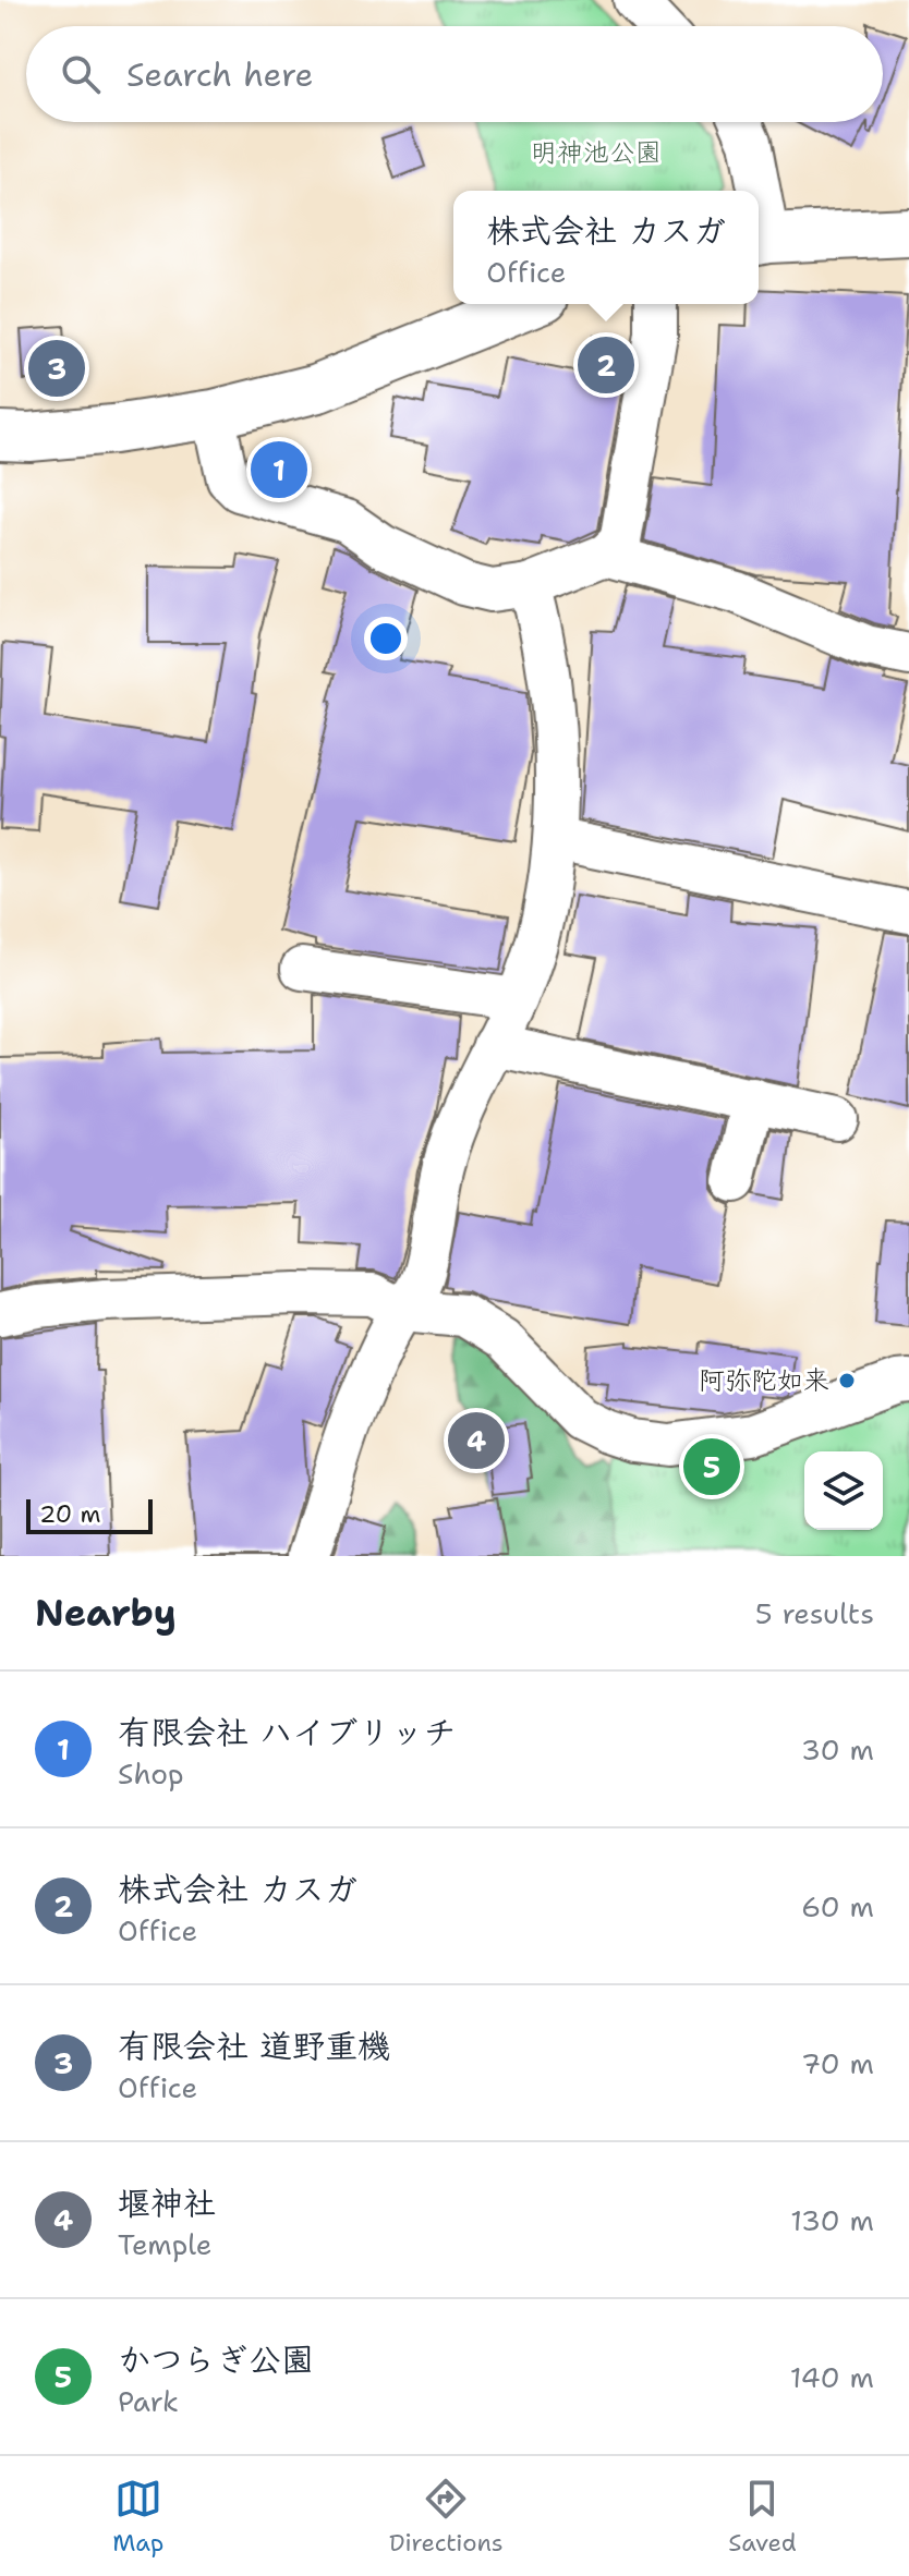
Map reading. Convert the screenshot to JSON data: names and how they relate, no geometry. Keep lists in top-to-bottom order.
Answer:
{
  "parks": ["明神池公園"],
  "places": ["阿弥陀如来"],
  "scale_bar": "20 m",
  "page": {
    "search": "Search here",
    "popup": ["株式会社 カスガ", "Office"],
    "pins": [
      "2",
      "3",
      "1",
      "4",
      "5"
    ],
    "scale": "20 m",
    "heading": ["Nearby", "5 results"],
    "list": [
      {
        "mark": "1",
        "name": "有限会社 ハイブリッチ",
        "note": "Shop",
        "value": "30 m"
      },
      {
        "mark": "2",
        "name": "株式会社 カスガ",
        "note": "Office",
        "value": "60 m"
      },
      {
        "mark": "3",
        "name": "有限会社 道野重機",
        "note": "Office",
        "value": "70 m"
      },
      {
        "mark": "4",
        "name": "堰神社",
        "note": "Temple",
        "value": "130 m"
      },
      {
        "mark": "5",
        "name": "かつらぎ公園",
        "note": "Park",
        "value": "140 m"
      }
    ],
    "nav": ["Map", "Directions", "Saved"]
  }
}
